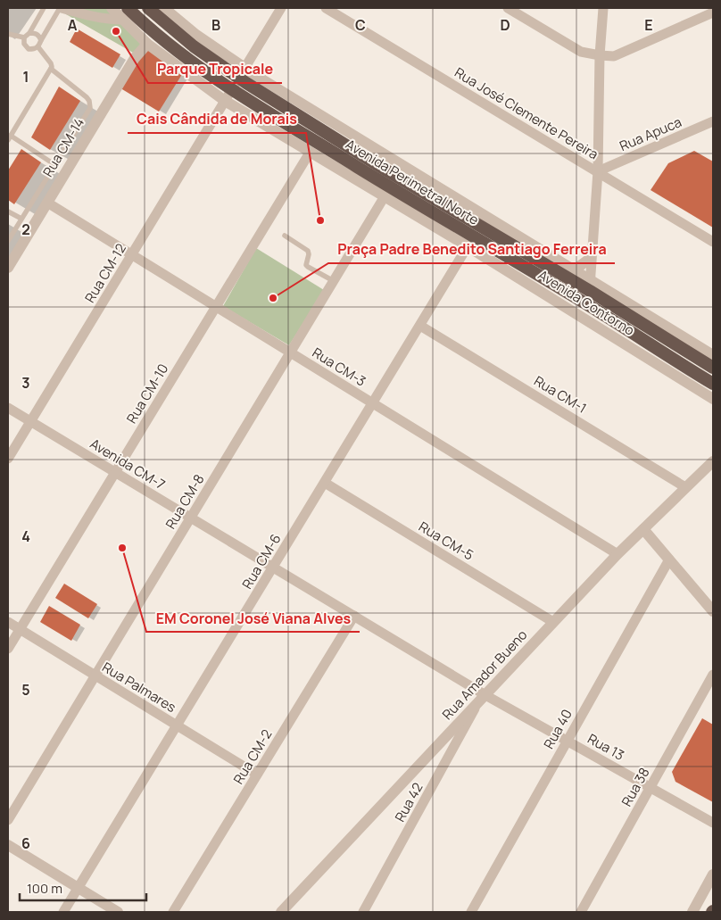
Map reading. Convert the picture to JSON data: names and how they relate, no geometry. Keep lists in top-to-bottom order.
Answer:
{
  "streets": {
    "highway": ["Avenida Perimetral Norte"],
    "street": [
      "Rua José Clemente Pereira",
      "Rua Apuca",
      "Rua CM-14",
      "Rua CM-12",
      "Avenida Contorno",
      "Rua CM-3",
      "Rua CM-10",
      "Rua CM-1",
      "Avenida CM-7",
      "Rua CM-8",
      "Rua CM-5",
      "Rua CM-6",
      "Rua Amador Bueno",
      "Rua Palmares",
      "Rua 40",
      "Rua 13",
      "Rua CM-2",
      "Rua 38",
      "Rua 42"
    ]
  },
  "crossings": [
    ["Rua José Clemente Pereira", "Rua Apuca"],
    ["Rua CM-14", "Avenida Contorno"],
    ["Rua CM-14", "Rua CM-3"],
    ["Avenida Perimetral Norte", "Rua CM-12"],
    ["Avenida Perimetral Norte", "Avenida Contorno"],
    ["Rua CM-12", "Avenida Contorno"],
    ["Rua CM-12", "Rua CM-3"],
    ["Rua CM-12", "Avenida CM-7"],
    ["Avenida Contorno", "Rua CM-10"],
    ["Avenida Contorno", "Rua CM-8"],
    ["Avenida Contorno", "Rua CM-6"],
    ["Rua CM-3", "Rua CM-10"],
    ["Rua CM-3", "Rua CM-8"],
    ["Rua CM-3", "Rua CM-6"],
    ["Rua CM-3", "Rua Amador Bueno"],
    ["Rua CM-10", "Avenida CM-7"],
    ["Rua CM-10", "Rua Palmares"],
    ["Rua CM-1", "Rua CM-6"],
    ["Rua CM-1", "Rua Amador Bueno"],
    ["Avenida CM-7", "Rua CM-8"],
    ["Avenida CM-7", "Rua CM-6"],
    ["Avenida CM-7", "Rua Amador Bueno"],
    ["Avenida CM-7", "Rua 13"],
    ["Avenida CM-7", "Rua CM-2"],
    ["Rua CM-8", "Rua Palmares"],
    ["Rua CM-5", "Rua CM-6"],
    ["Rua CM-5", "Rua Amador Bueno"],
    ["Rua CM-6", "Rua Palmares"],
    ["Rua Amador Bueno", "Rua 13"],
    ["Rua Amador Bueno", "Rua 42"],
    ["Rua Palmares", "Rua CM-2"],
    ["Rua 40", "Rua 13"],
    ["Rua 13", "Rua 38"]
  ],
  "places": [
    "Parque Tropicale",
    "Cais Cândida de Morais",
    "Praça Padre Benedito Santiago Ferreira",
    "EM Coronel José Viana Alves"
  ],
  "scale_bar": "100 m",
  "grid": {
    "columns": [
      "A",
      "B",
      "C",
      "D",
      "E"
    ],
    "rows": [
      "1",
      "2",
      "3",
      "4",
      "5",
      "6"
    ]
  }
}
